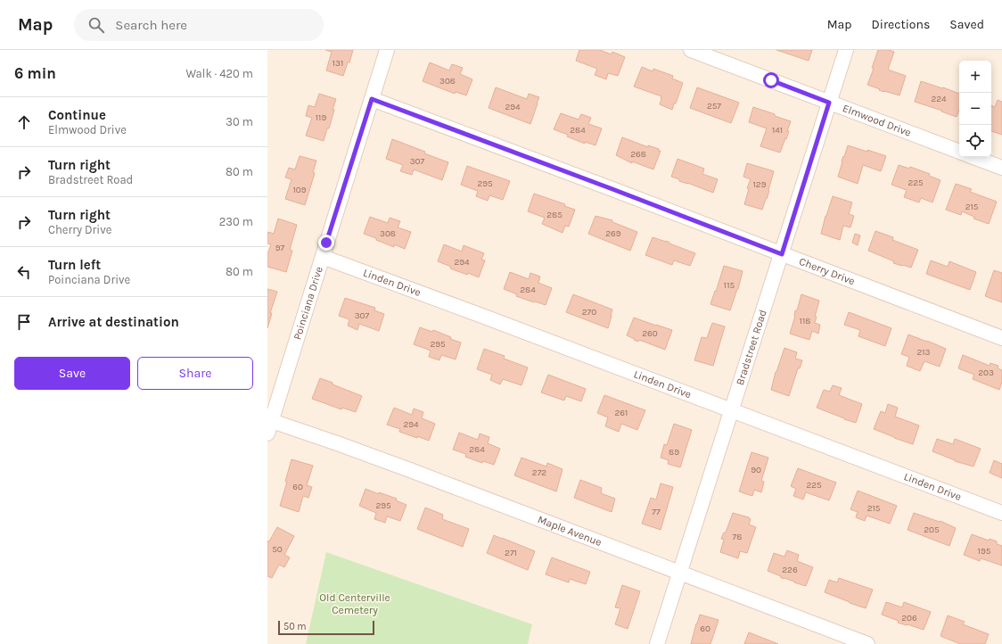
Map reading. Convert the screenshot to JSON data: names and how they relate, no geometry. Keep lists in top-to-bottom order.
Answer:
{
  "streets": {
    "street": [
      "Elmwood Drive",
      "Cherry Drive",
      "Linden Drive",
      "Poinciana Drive",
      "Bradstreet Road",
      "Maple Avenue"
    ]
  },
  "crossings": [
    ["Elmwood Drive", "Bradstreet Road"],
    ["Cherry Drive", "Poinciana Drive"],
    ["Cherry Drive", "Bradstreet Road"],
    ["Linden Drive", "Poinciana Drive"],
    ["Linden Drive", "Bradstreet Road"],
    ["Poinciana Drive", "Maple Avenue"],
    ["Bradstreet Road", "Maple Avenue"]
  ],
  "parks": ["Old Centerville Cemetery"],
  "house_numbers": [
    "131",
    "308",
    "224",
    "257",
    "294",
    "119",
    "284",
    "141",
    "268",
    "307",
    "225",
    "295",
    "129",
    "109",
    "215",
    "285",
    "308",
    "269",
    "97",
    "294",
    "115",
    "284",
    "270",
    "307",
    "118",
    "260",
    "295",
    "213",
    "203",
    "261",
    "294",
    "284",
    "89",
    "90",
    "272",
    "225",
    "60",
    "295",
    "215",
    "77",
    "205",
    "78",
    "50",
    "195",
    "271",
    "226",
    "206",
    "60"
  ],
  "scale_bar": "50 m",
  "page": {
    "header": "Map",
    "search": "Search here",
    "nav": ["Map", "Directions", "Saved"],
    "heading": ["6 min", "Walk · 420 m"],
    "map_buttons": ["+", "−"],
    "list": [
      ["Continue", "Elmwood Drive", "30 m"],
      ["Turn right", "Bradstreet Road", "80 m"],
      ["Turn right", "Cherry Drive", "230 m"],
      ["Turn left", "Poinciana Drive", "80 m"],
      "Arrive at destination"
    ],
    "buttons": ["Save", "Share"],
    "scale": "50 m"
  }
}
